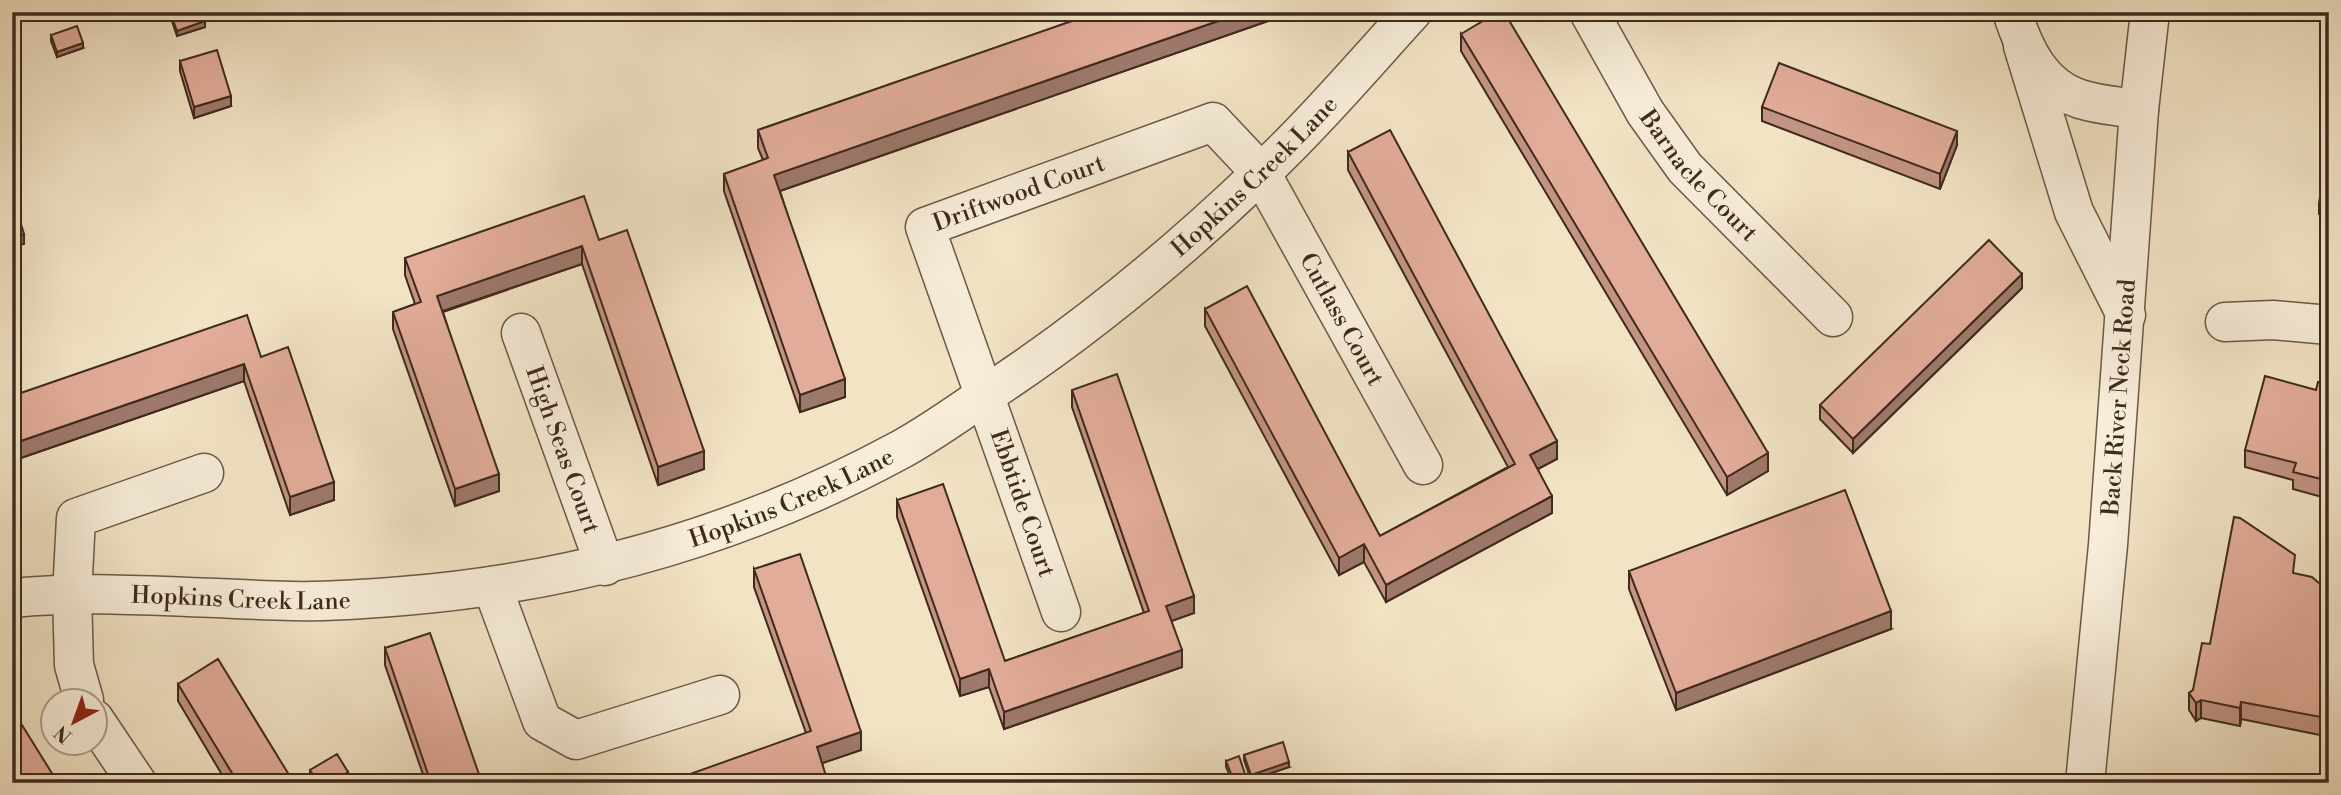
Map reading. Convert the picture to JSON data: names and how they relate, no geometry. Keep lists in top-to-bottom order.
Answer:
{
  "streets": {
    "street": [
      "Barnacle Court",
      "Hopkins Creek Lane",
      "Driftwood Court",
      "Cutlass Court",
      "Back River Neck Road",
      "High Seas Court",
      "Ebbtide Court"
    ]
  },
  "crossings": [
    ["Hopkins Creek Lane", "Driftwood Court"],
    ["Hopkins Creek Lane", "Cutlass Court"],
    ["Hopkins Creek Lane", "High Seas Court"],
    ["Hopkins Creek Lane", "Ebbtide Court"],
    ["Driftwood Court", "Cutlass Court"],
    ["Driftwood Court", "Ebbtide Court"]
  ],
  "north": "bottom left"
}
